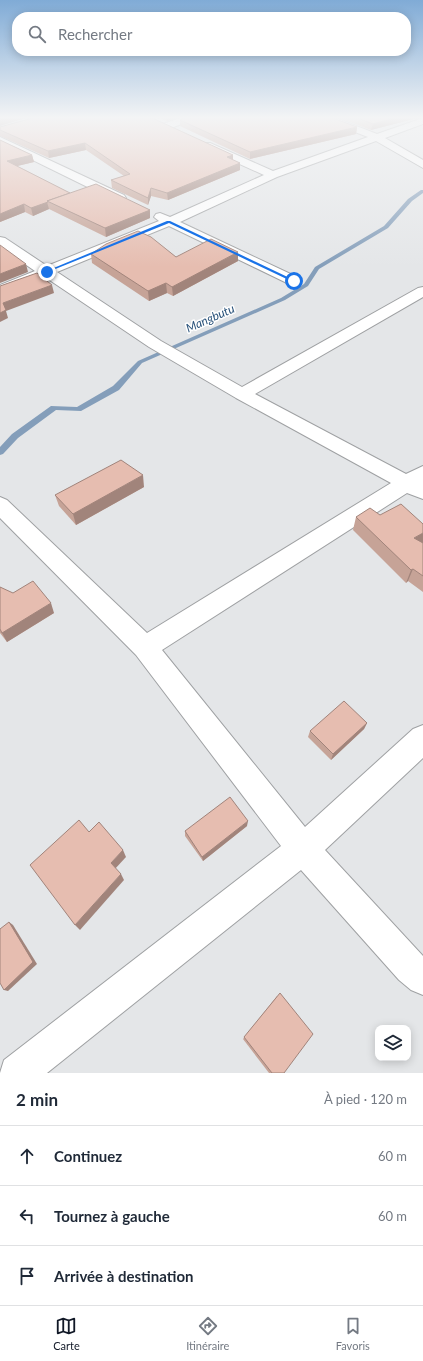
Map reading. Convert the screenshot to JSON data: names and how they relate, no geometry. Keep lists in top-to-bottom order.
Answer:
{
  "water": ["Mangbutu"],
  "page": {
    "search": "Rechercher",
    "heading": ["2 min", "À pied · 120 m"],
    "list": [
      ["Continuez", "60 m"],
      ["Tournez à gauche", "60 m"],
      "Arrivée à destination"
    ],
    "nav": ["Carte", "Itinéraire", "Favoris"]
  }
}
